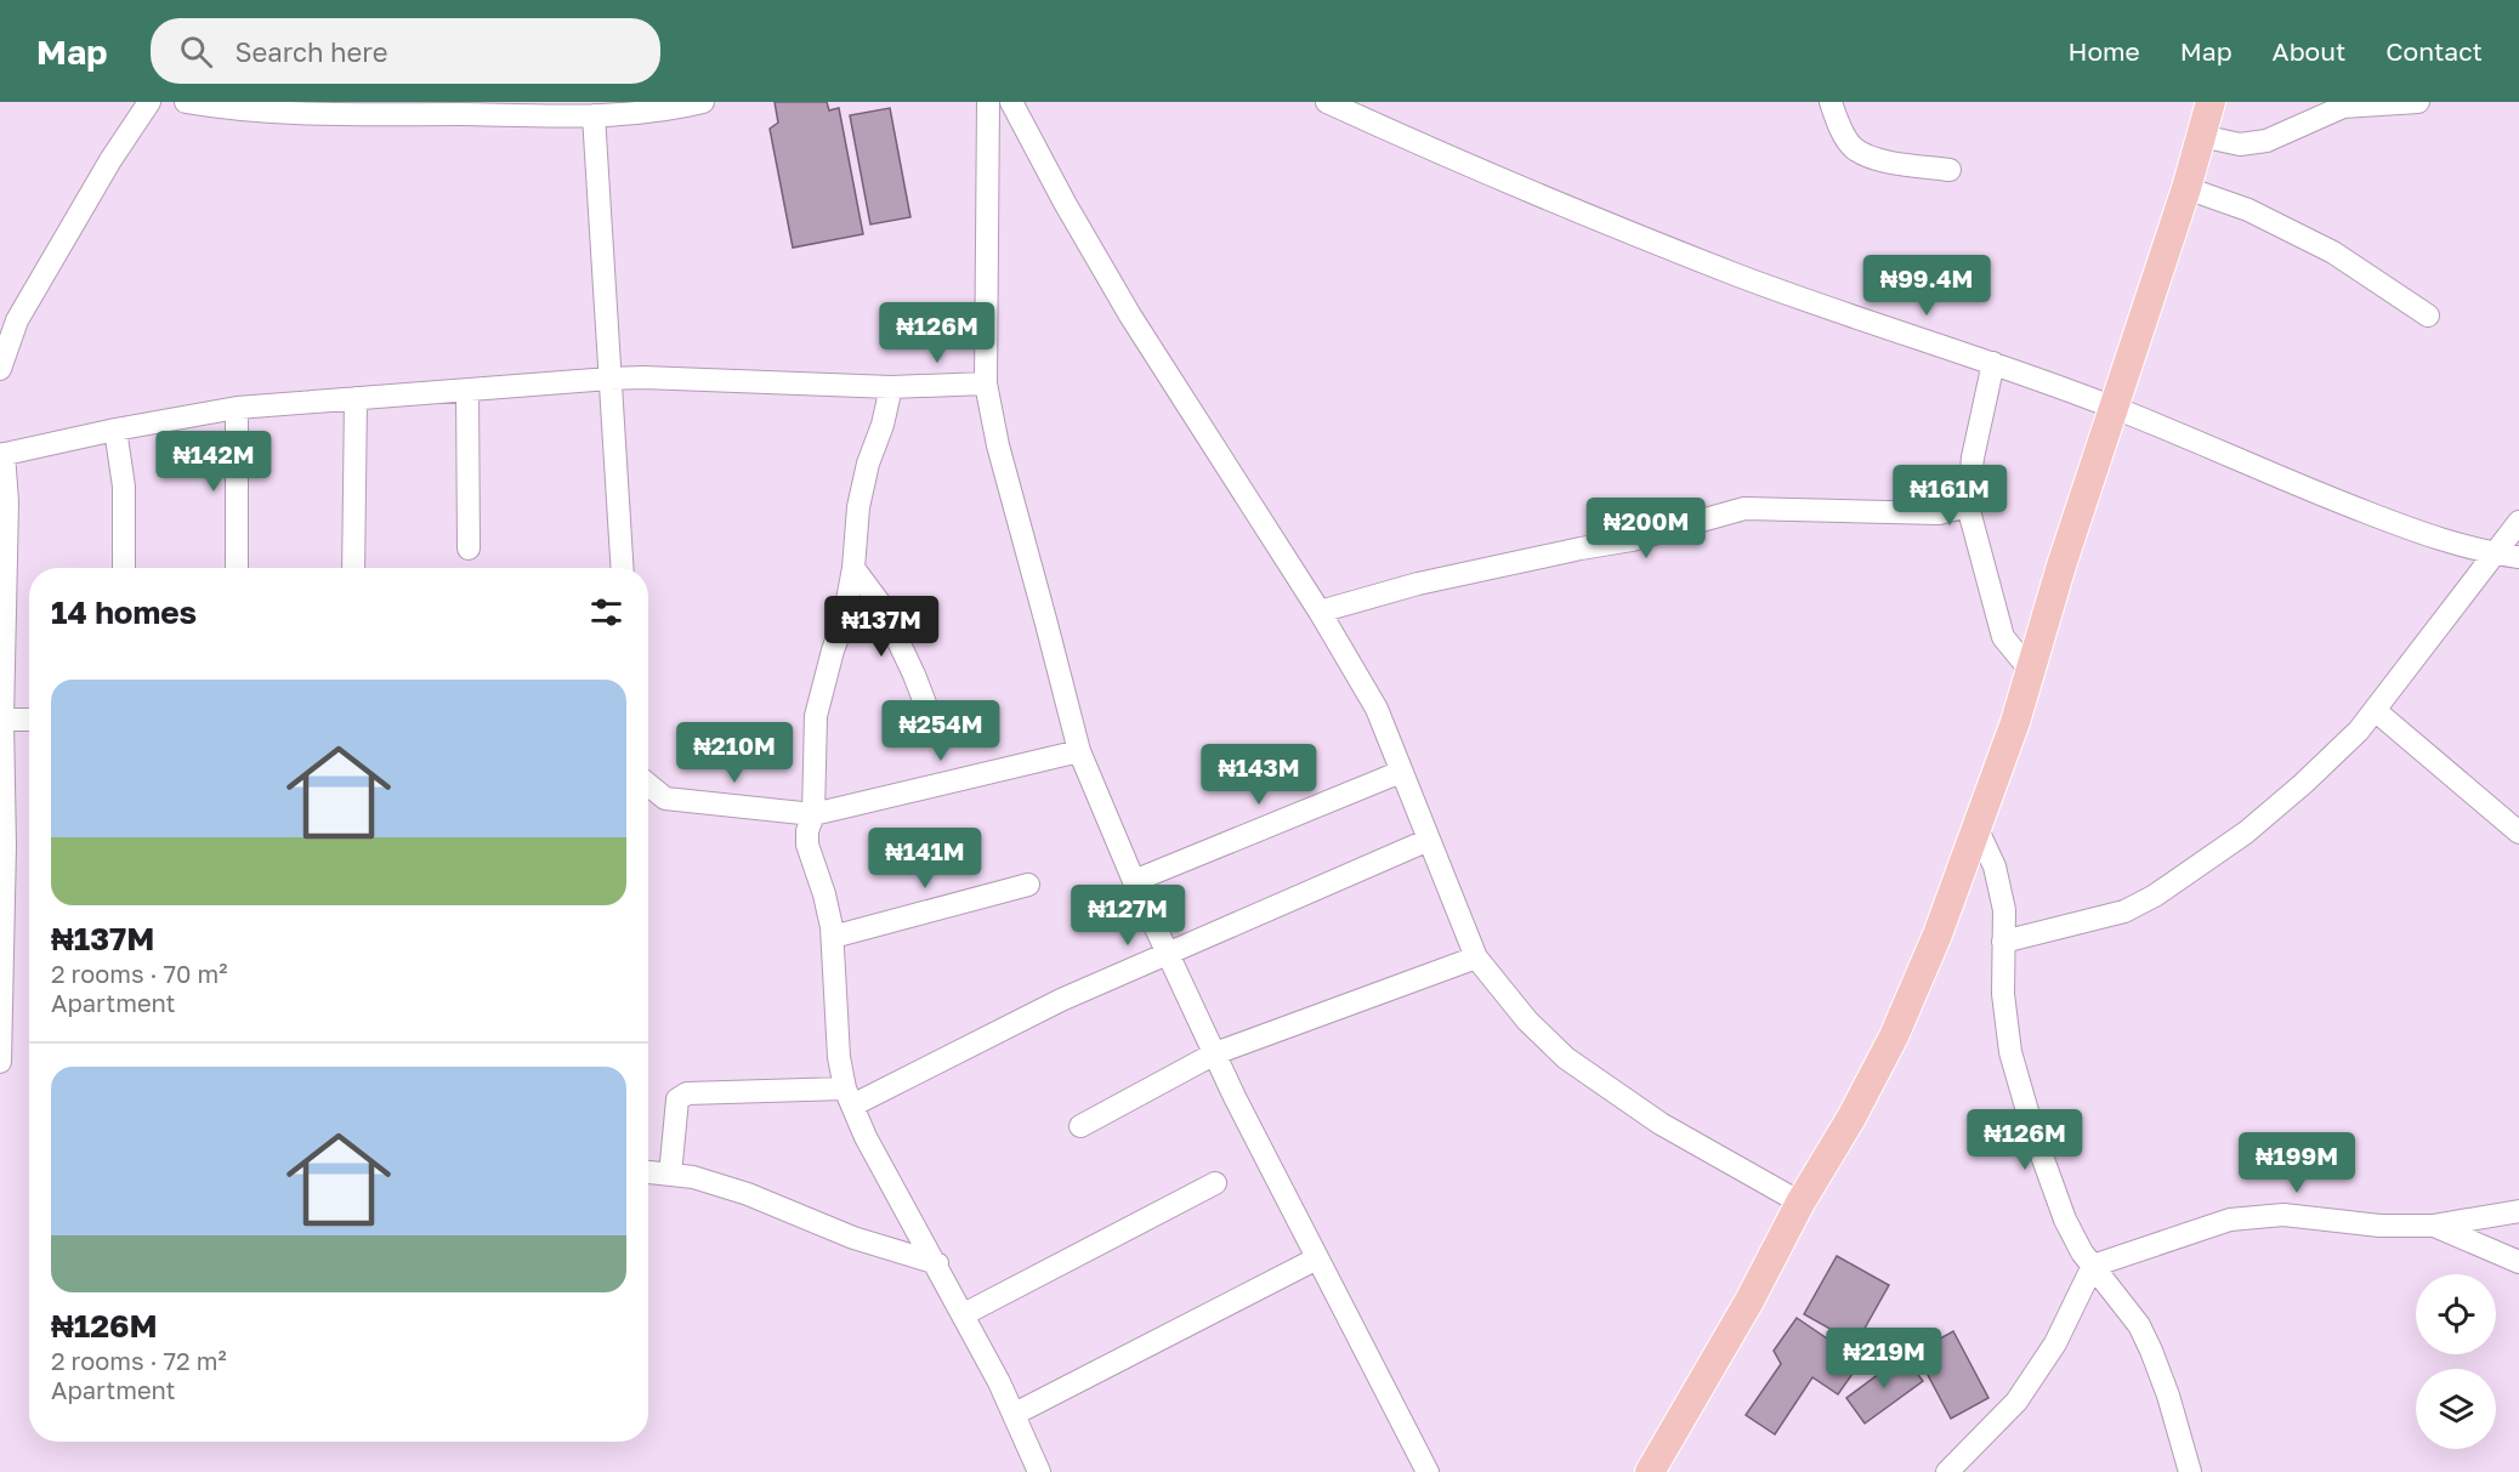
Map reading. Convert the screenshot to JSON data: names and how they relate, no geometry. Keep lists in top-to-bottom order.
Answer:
{
  "page": {
    "header": "Map",
    "search": "Search here",
    "nav": [
      "Home",
      "Map",
      "About",
      "Contact"
    ],
    "price": [
      "₦99.4M",
      "₦126M",
      "₦142M",
      "₦161M",
      "₦200M",
      "₦137M",
      "₦254M",
      "₦210M",
      "₦143M",
      "₦141M",
      "₦127M",
      "₦126M",
      "₦199M",
      "₦219M"
    ],
    "heading": "14 homes",
    "list": [
      {
        "name": "₦137M",
        "note": "2 rooms · 70 m² · Apartment"
      },
      {
        "name": "₦126M",
        "note": "2 rooms · 72 m² · Apartment"
      }
    ]
  }
}
